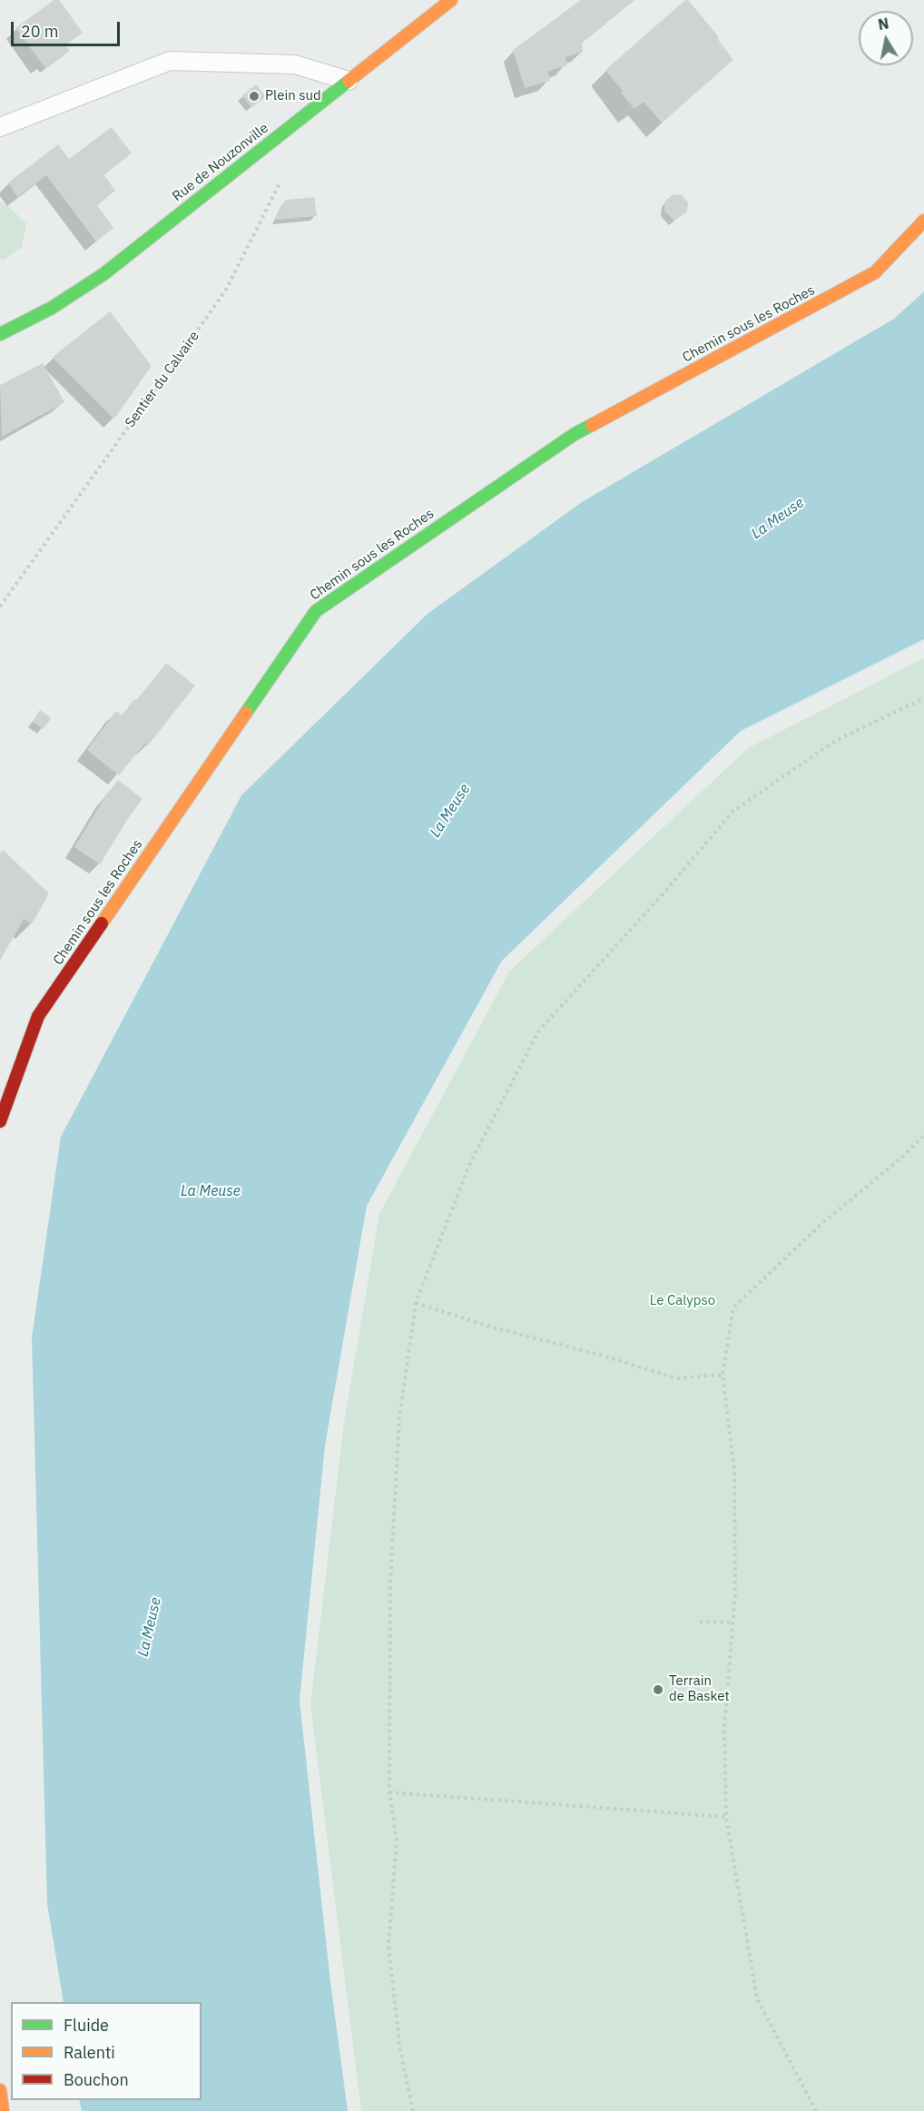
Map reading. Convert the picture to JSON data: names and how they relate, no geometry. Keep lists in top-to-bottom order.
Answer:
{
  "streets": {
    "street": ["Rue de Nouzonville", "Chemin sous les Roches"],
    "path": ["Sentier du Calvaire"]
  },
  "crossings": [
    ["Rue de Nouzonville", "Sentier du Calvaire"]
  ],
  "water": ["La Meuse"],
  "parks": ["Le Calypso"],
  "places": ["Plein sud", "Terrain de Basket"],
  "legend": ["Fluide", "Ralenti", "Bouchon"],
  "scale_bar": "20 m",
  "north": "top"
}
